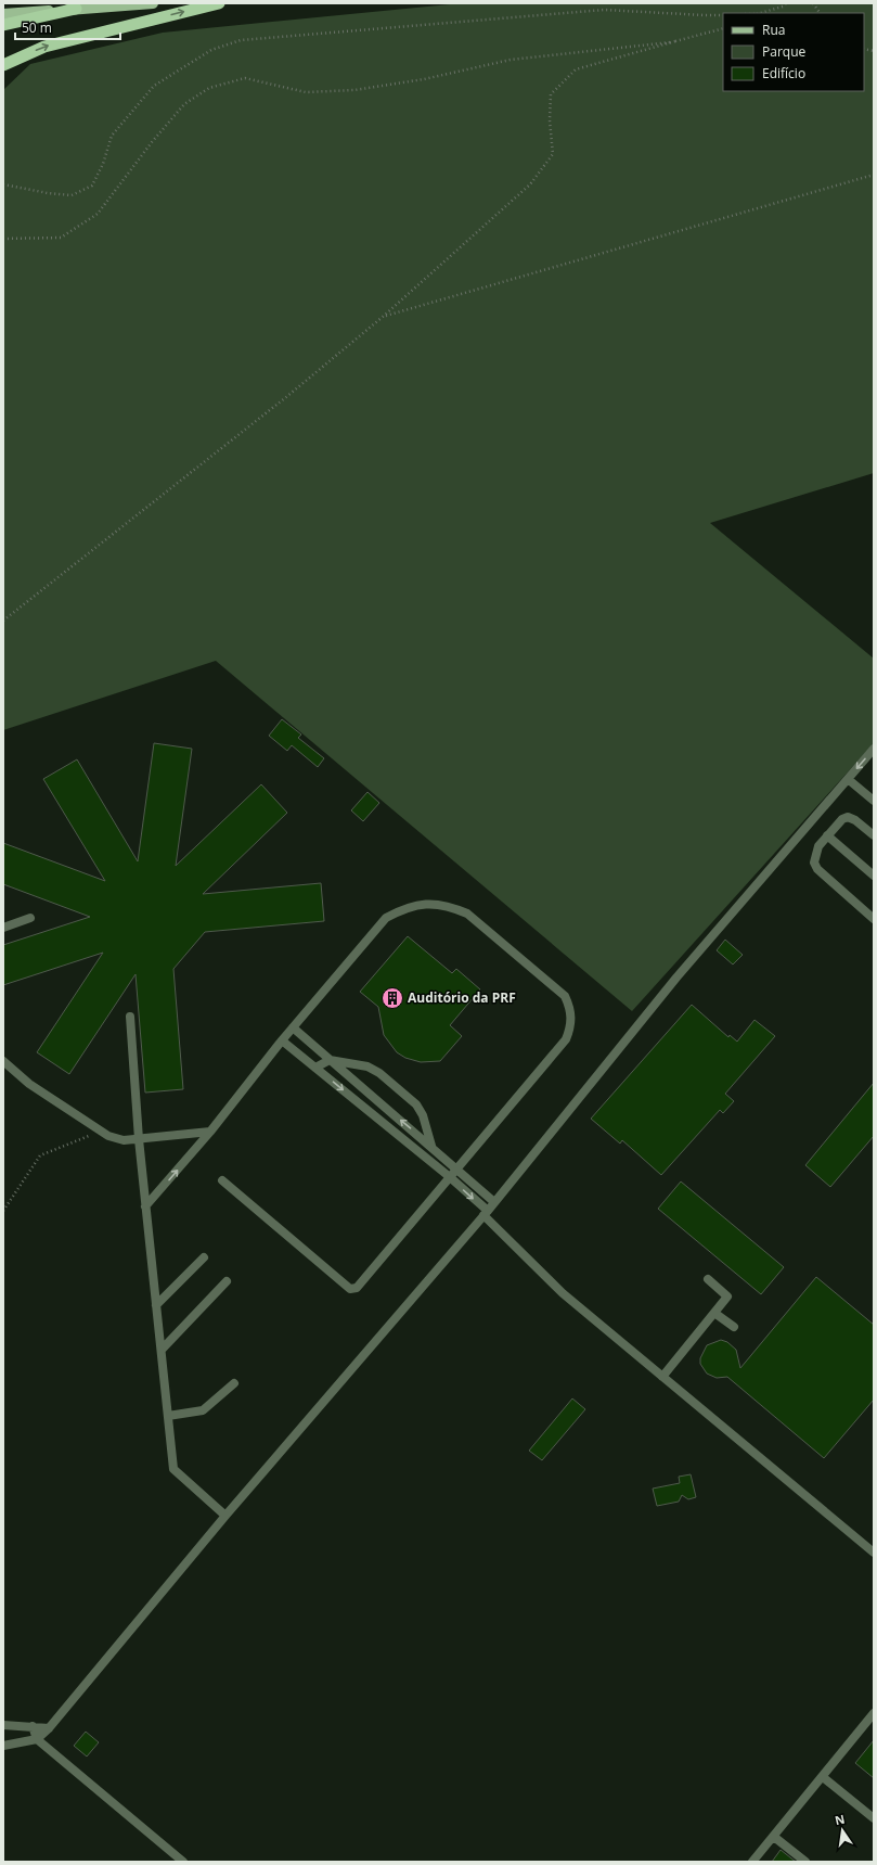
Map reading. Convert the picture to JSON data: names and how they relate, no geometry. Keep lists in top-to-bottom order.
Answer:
{
  "places": {
    "building": ["Auditório da PRF"]
  },
  "legend": ["Rua", "Parque", "Edifício"],
  "scale_bar": "50 m",
  "north": "top"
}
